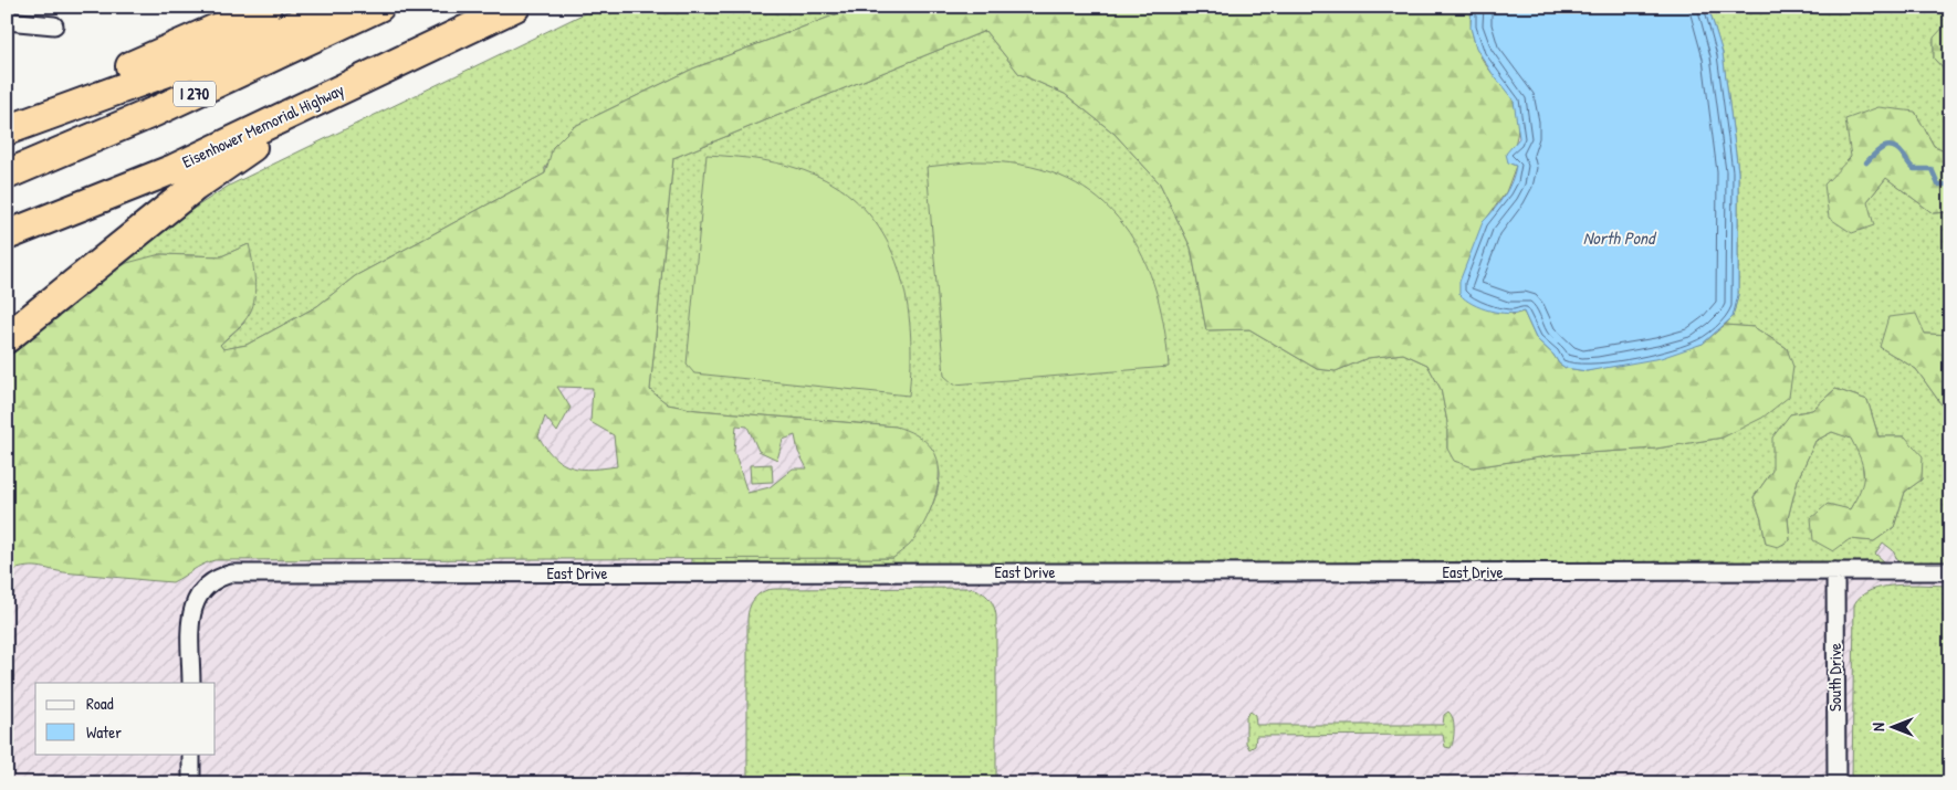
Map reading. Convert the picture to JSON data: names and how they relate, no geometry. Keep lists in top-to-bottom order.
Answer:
{
  "streets": {
    "highway": ["I 270", "Eisenhower Memorial Highway"],
    "street": ["East Drive", "South Drive"]
  },
  "crossings": [
    ["East Drive", "South Drive"]
  ],
  "water": ["North Pond"],
  "legend": ["Road", "Water"],
  "north": "left"
}
